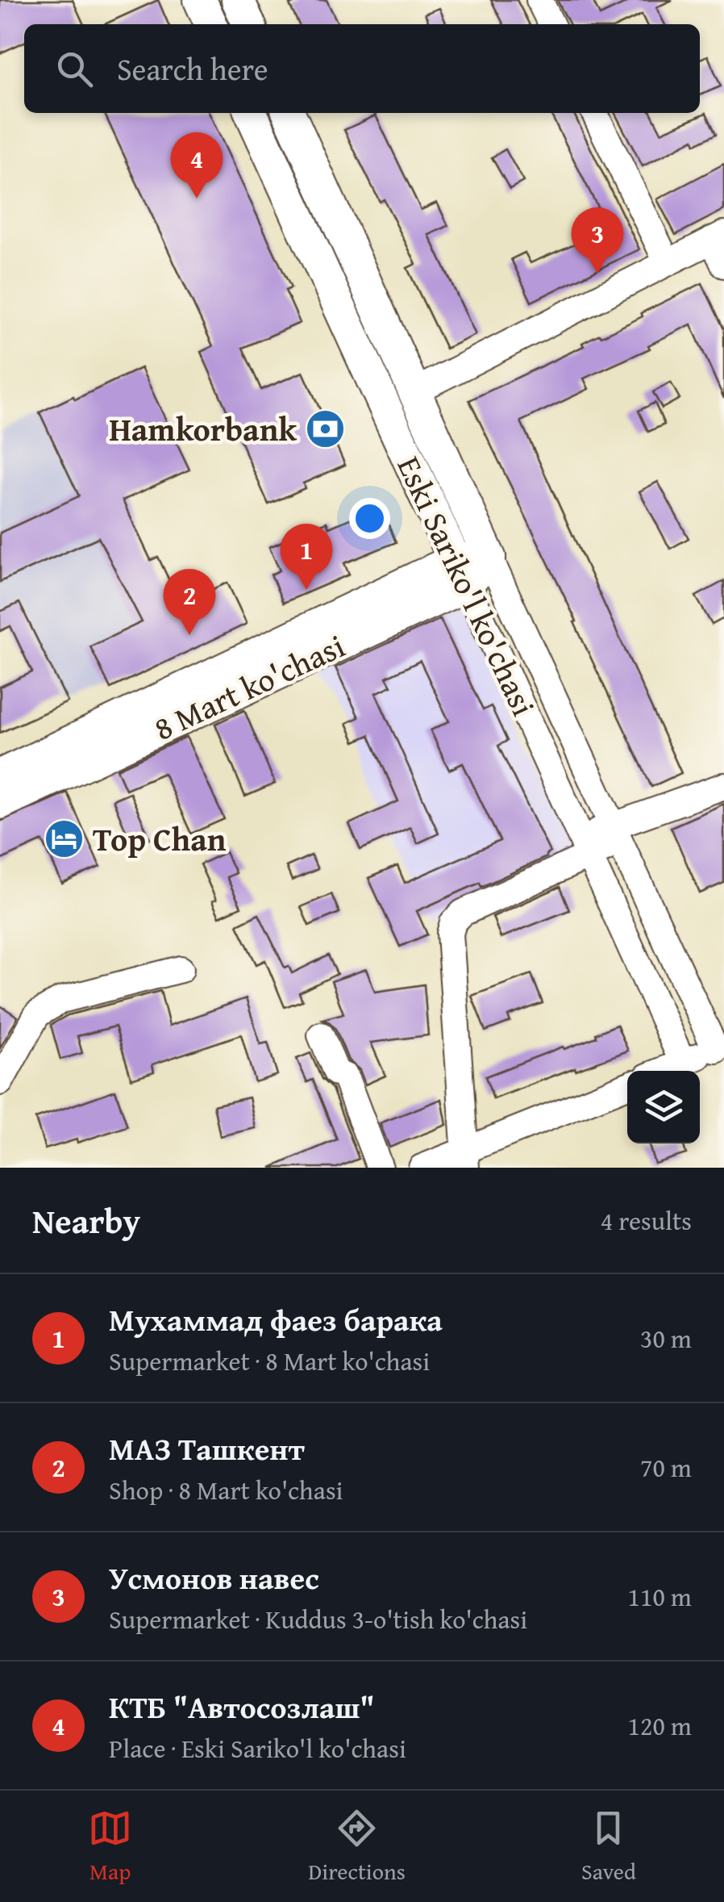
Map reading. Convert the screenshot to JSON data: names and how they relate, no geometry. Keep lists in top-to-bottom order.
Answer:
{
  "streets": {
    "main road": ["Eski Sariko'l ko'chasi", "8 Mart ko'chasi"]
  },
  "crossings": [
    ["Eski Sariko'l ko'chasi", "8 Mart ko'chasi"]
  ],
  "places": {
    "bank": ["Hamkorbank"],
    "hotel": ["Top Chan"]
  },
  "page": {
    "search": "Search here",
    "pins": [
      "4",
      "3",
      "1",
      "2"
    ],
    "heading": ["Nearby", "4 results"],
    "list": [
      {
        "mark": "1",
        "name": "Мухаммад фаез барака",
        "note": "Supermarket · 8 Mart ko'chasi",
        "value": "30 m"
      },
      {
        "mark": "2",
        "name": "МАЗ Ташкент",
        "note": "Shop · 8 Mart ko'chasi",
        "value": "70 m"
      },
      {
        "mark": "3",
        "name": "Усмонов навес",
        "note": "Supermarket · Kuddus 3-o'tish ko'chasi",
        "value": "110 m"
      },
      {
        "mark": "4",
        "name": "КТБ \"Автосозлаш\"",
        "note": "Place · Eski Sariko'l ko'chasi",
        "value": "120 m"
      }
    ],
    "nav": ["Map", "Directions", "Saved"]
  }
}
